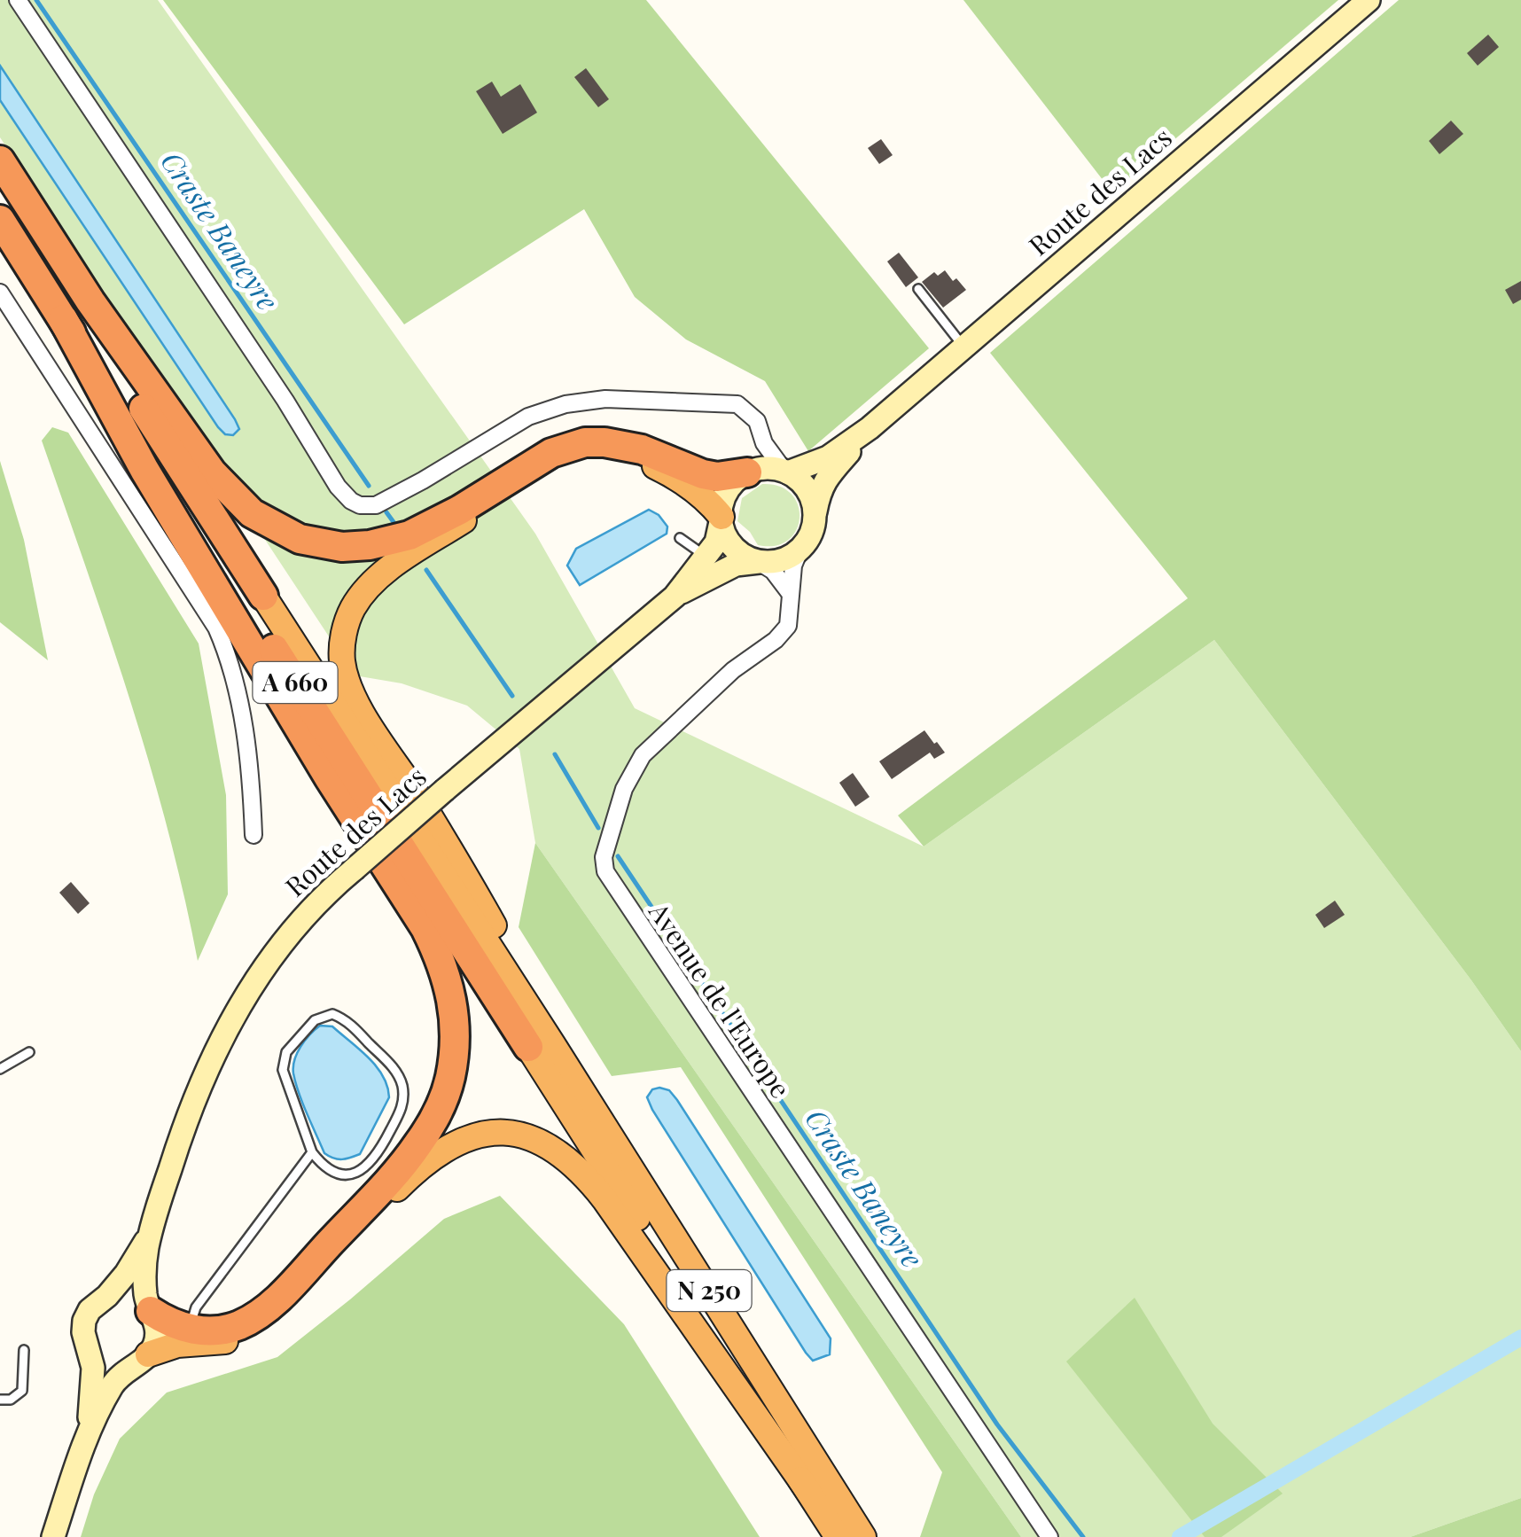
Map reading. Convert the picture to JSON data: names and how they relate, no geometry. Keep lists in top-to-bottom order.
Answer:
{
  "streets": {
    "highway": ["A 660", "N 250"],
    "main road": ["Route des Lacs"],
    "street": ["Avenue de l'Europe"]
  },
  "crossings": [
    ["Route des Lacs", "Avenue de l'Europe"],
    ["A 660", "N 250"]
  ],
  "water": ["Craste Baneyre"]
}
